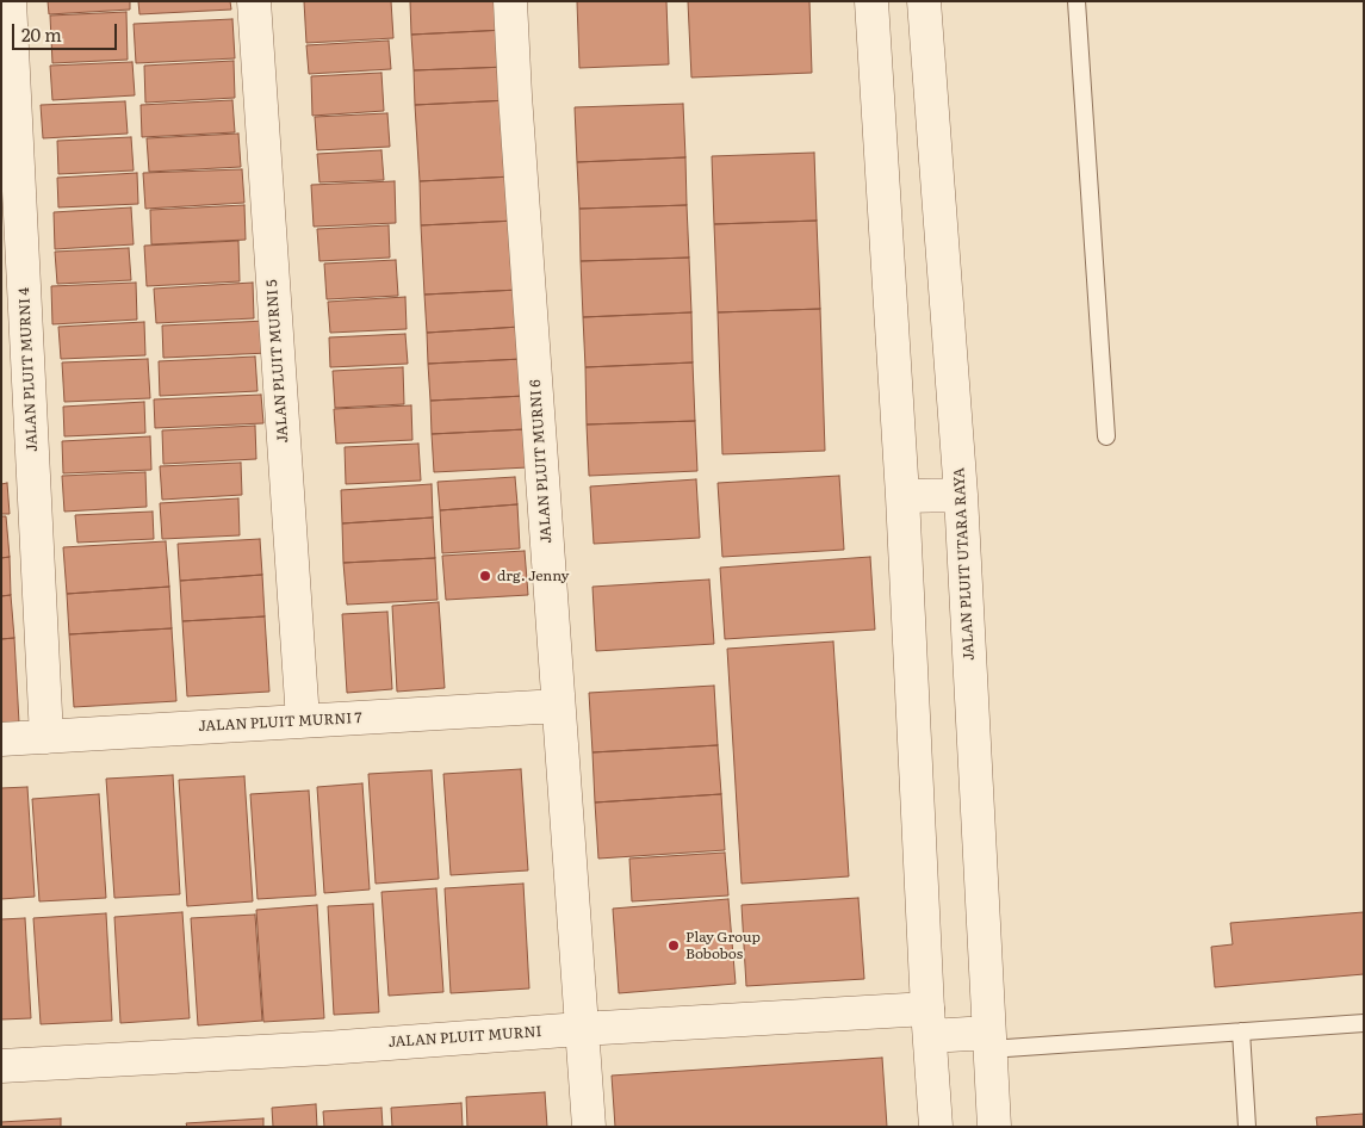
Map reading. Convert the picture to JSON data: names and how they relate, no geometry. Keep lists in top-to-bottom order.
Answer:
{
  "streets": {
    "street": [
      "JALAN PLUIT MURNI 5",
      "JALAN PLUIT MURNI 4",
      "JALAN PLUIT MURNI 6",
      "JALAN PLUIT UTARA RAYA",
      "JALAN PLUIT MURNI 7",
      "JALAN PLUIT MURNI"
    ]
  },
  "crossings": [
    ["JALAN PLUIT MURNI 5", "JALAN PLUIT MURNI 7"],
    ["JALAN PLUIT MURNI 4", "JALAN PLUIT MURNI 7"],
    ["JALAN PLUIT MURNI 6", "JALAN PLUIT MURNI 7"],
    ["JALAN PLUIT MURNI 6", "JALAN PLUIT MURNI"],
    ["JALAN PLUIT UTARA RAYA", "JALAN PLUIT MURNI"]
  ],
  "places": ["drg. Jenny", "Play Group Bobobos"],
  "scale_bar": "20 m"
}
